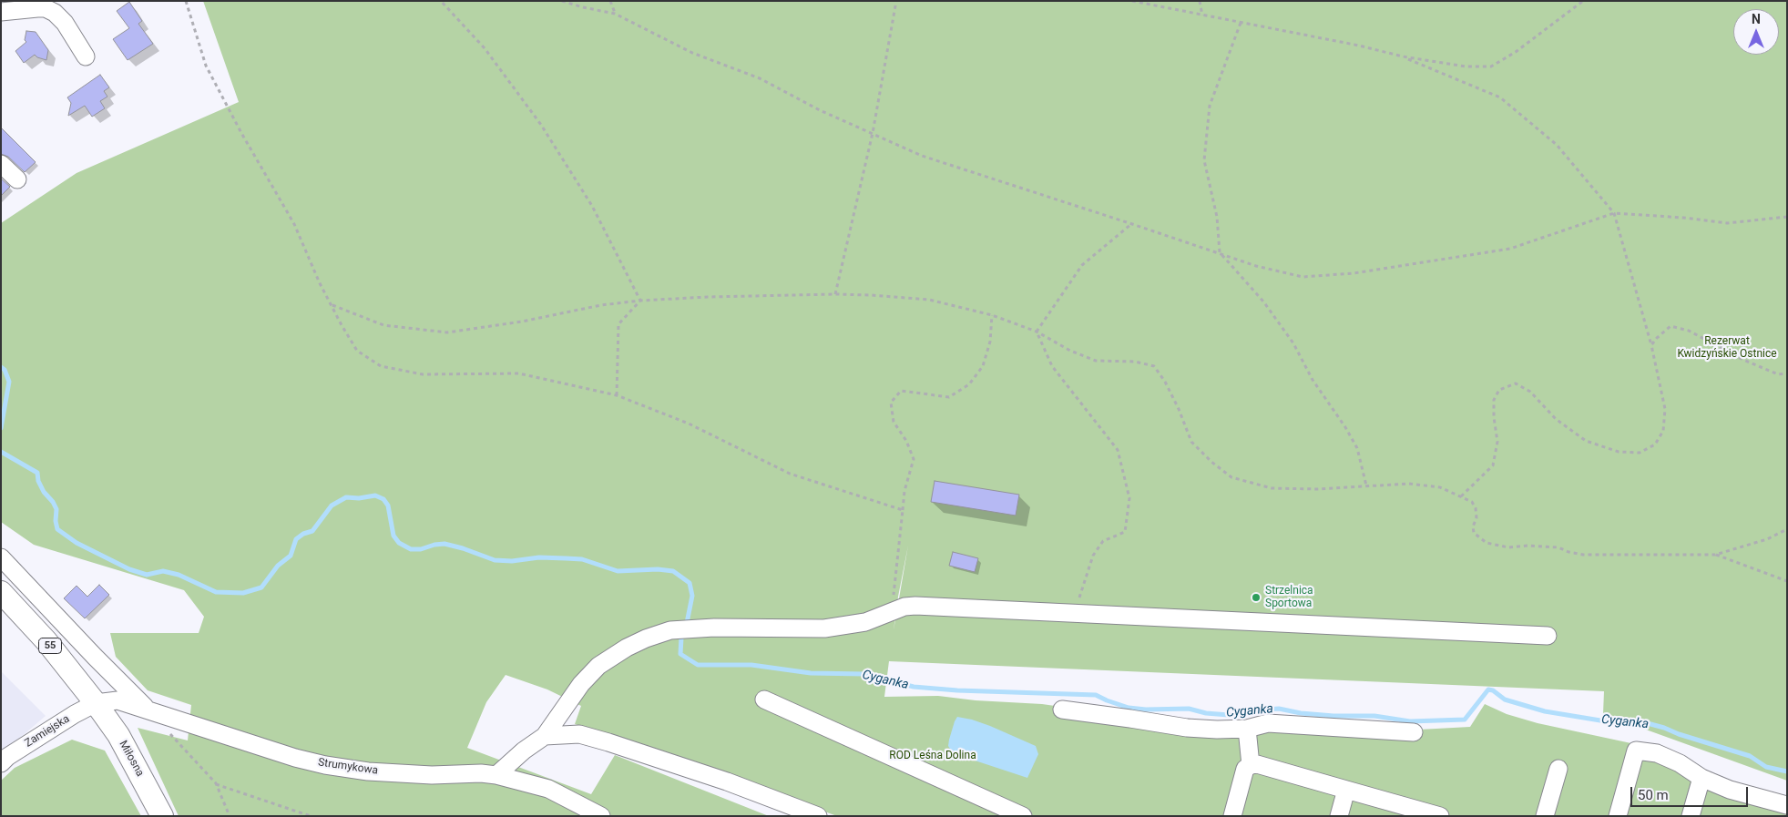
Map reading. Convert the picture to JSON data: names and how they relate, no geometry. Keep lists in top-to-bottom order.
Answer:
{
  "streets": {
    "main road": ["55", "Miłosna"],
    "street": ["Zamiejska", "Strumykowa"]
  },
  "crossings": [
    ["55", "Zamiejska"],
    ["55", "Miłosna"],
    ["55", "Strumykowa"],
    ["Zamiejska", "Miłosna"],
    ["Zamiejska", "Strumykowa"],
    ["Miłosna", "Strumykowa"]
  ],
  "water": ["Cyganka"],
  "parks": ["Rezerwat Kwidzyńskie Ostnice", "ROD Leśna Dolina"],
  "places": ["Strzelnica Sportowa"],
  "scale_bar": "50 m",
  "north": "top"
}
